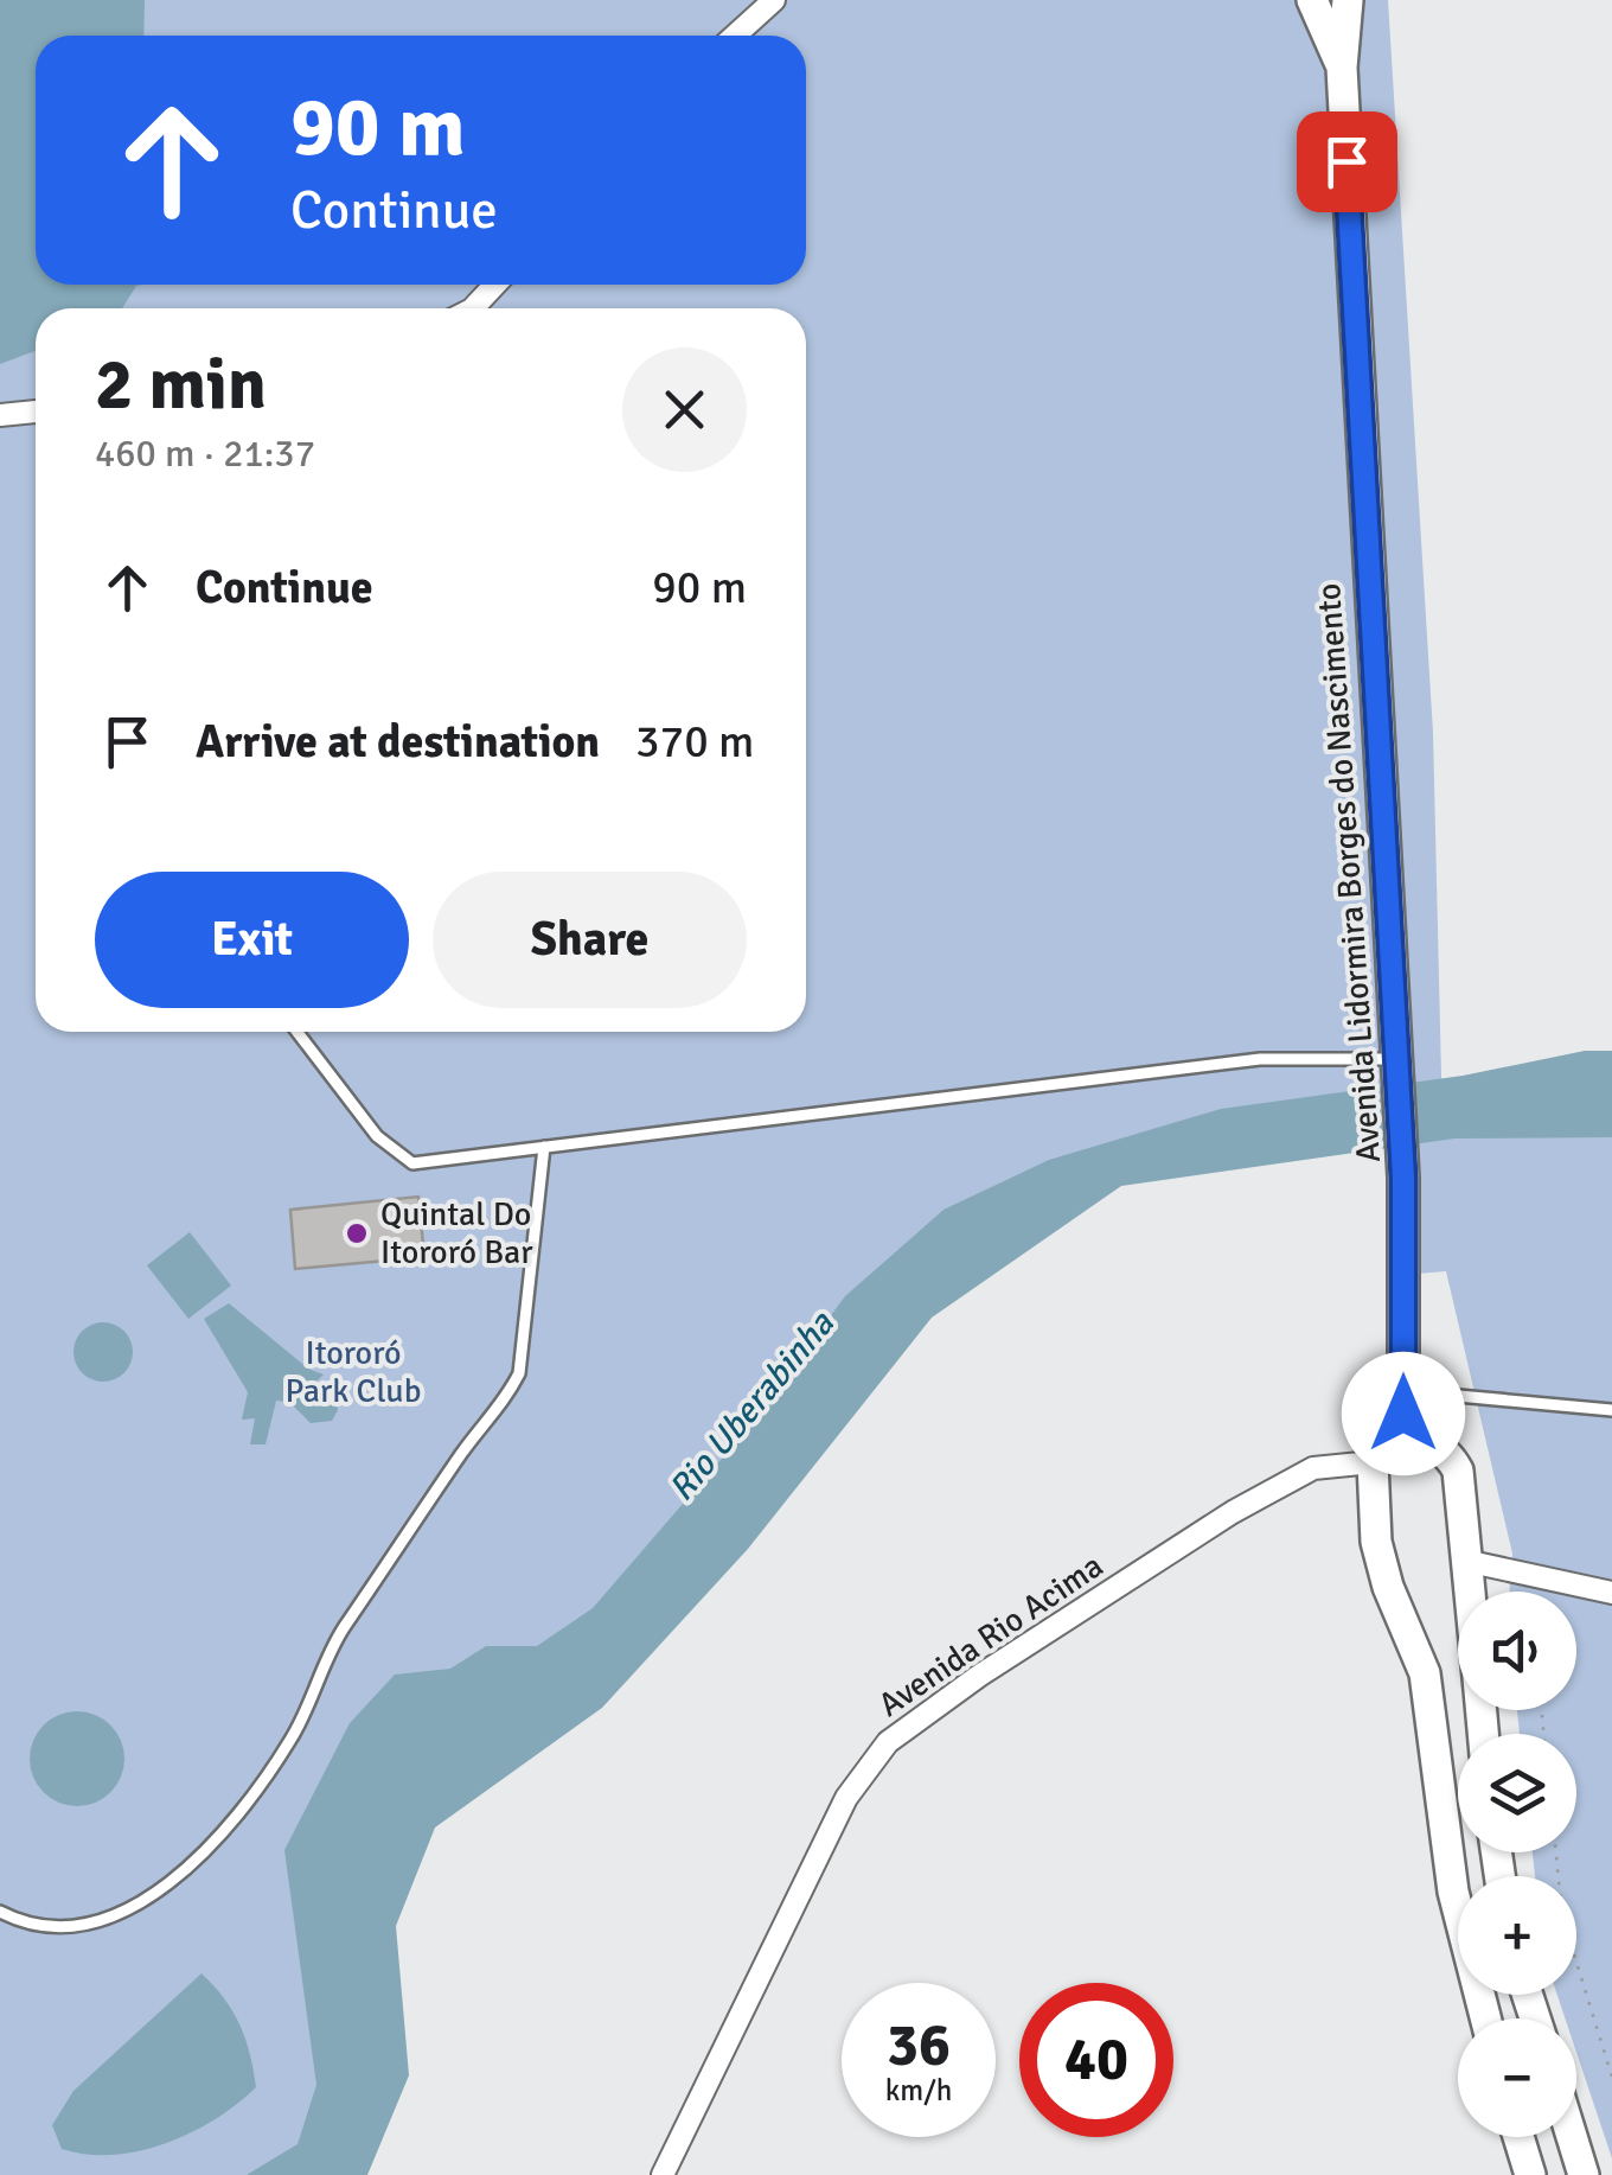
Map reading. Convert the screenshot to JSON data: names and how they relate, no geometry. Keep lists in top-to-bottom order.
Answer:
{
  "streets": {
    "street": ["Avenida Lidormira Borges do Nascimento", "Avenida Rio Acima"]
  },
  "water": ["Rio Uberabinha"],
  "parks": ["Itororó Park Club"],
  "places": ["Quintal Do Itororó Bar"],
  "page": {
    "turn": ["90 m", "Continue"],
    "heading": ["2 min", "460 m · 21:37"],
    "list": [
      {
        "name": "Continue",
        "value": "90 m"
      },
      {
        "name": "Arrive at destination",
        "value": "370 m"
      }
    ],
    "buttons": ["Exit", "Share"],
    "map_buttons": ["+", "−"],
    "speed": "36 km/h",
    "limit": "40"
  }
}
